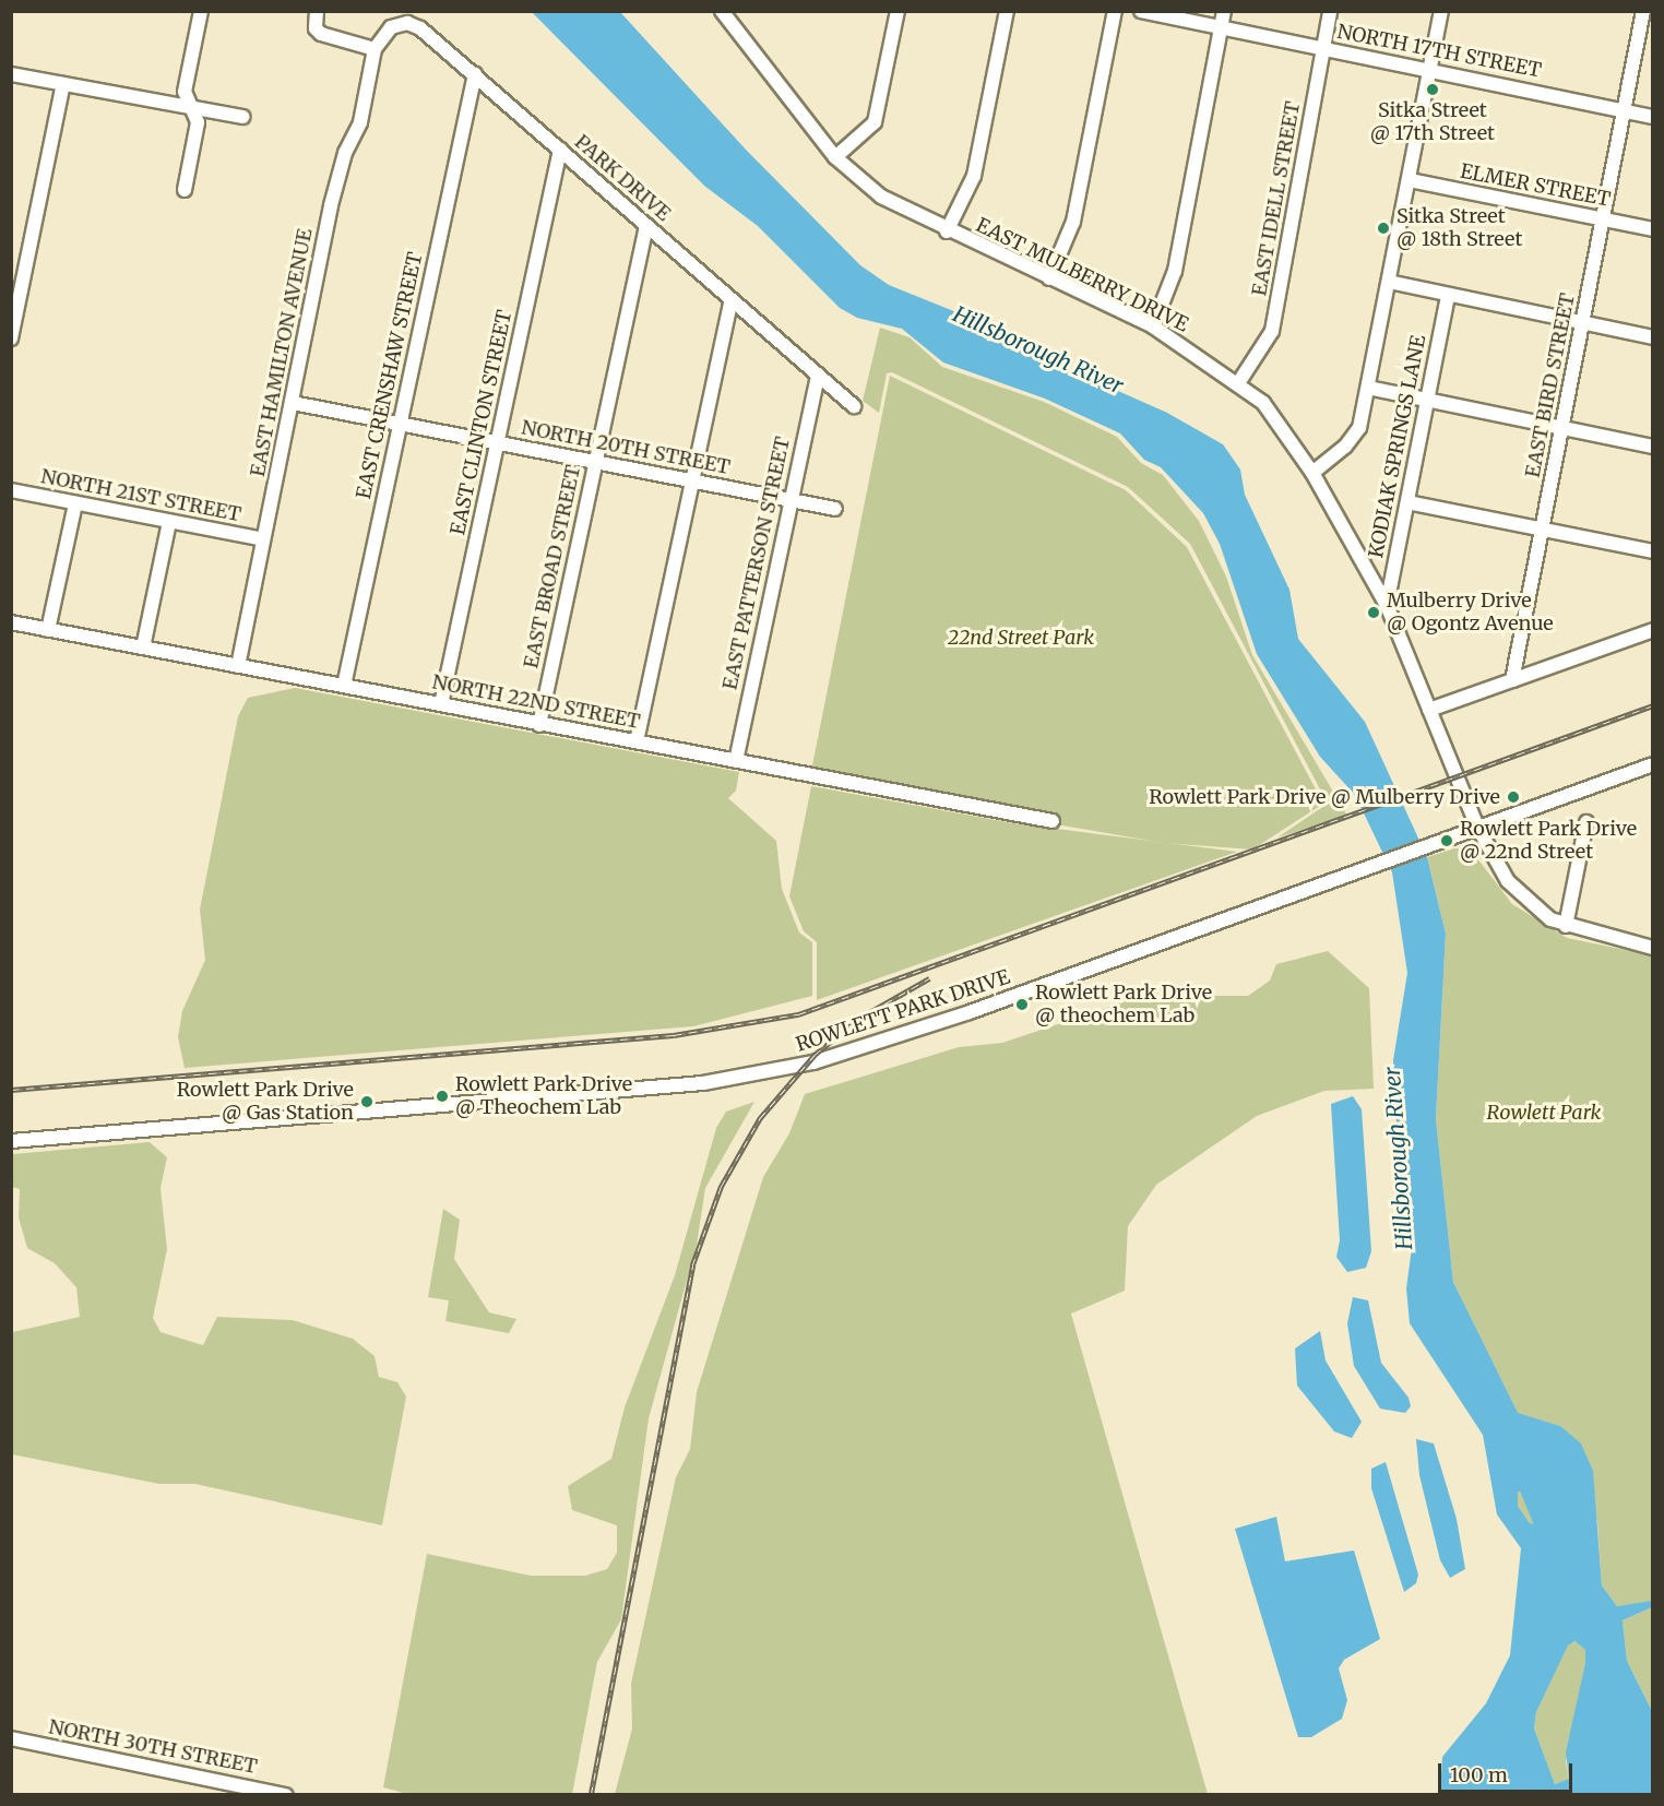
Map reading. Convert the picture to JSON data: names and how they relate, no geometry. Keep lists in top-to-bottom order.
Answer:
{
  "streets": {
    "street": [
      "NORTH 17TH STREET",
      "PARK DRIVE",
      "ELMER STREET",
      "EAST IDELL STREET",
      "EAST MULBERRY DRIVE",
      "EAST HAMILTON AVENUE",
      "EAST CRENSHAW STREET",
      "EAST BIRD STREET",
      "EAST CLINTON STREET",
      "KODIAK SPRINGS LANE",
      "NORTH 20TH STREET",
      "NORTH 21ST STREET",
      "EAST PATTERSON STREET",
      "EAST BROAD STREET",
      "NORTH 22ND STREET",
      "ROWLETT PARK DRIVE",
      "NORTH 30TH STREET"
    ]
  },
  "crossings": [
    ["NORTH 17TH STREET", "EAST IDELL STREET"],
    ["NORTH 17TH STREET", "EAST BIRD STREET"],
    ["PARK DRIVE", "EAST HAMILTON AVENUE"],
    ["PARK DRIVE", "EAST CRENSHAW STREET"],
    ["PARK DRIVE", "EAST CLINTON STREET"],
    ["PARK DRIVE", "EAST PATTERSON STREET"],
    ["PARK DRIVE", "EAST BROAD STREET"],
    ["ELMER STREET", "EAST BIRD STREET"],
    ["EAST IDELL STREET", "EAST MULBERRY DRIVE"],
    ["EAST MULBERRY DRIVE", "KODIAK SPRINGS LANE"],
    ["EAST MULBERRY DRIVE", "ROWLETT PARK DRIVE"],
    ["EAST HAMILTON AVENUE", "NORTH 20TH STREET"],
    ["EAST HAMILTON AVENUE", "NORTH 21ST STREET"],
    ["EAST HAMILTON AVENUE", "NORTH 22ND STREET"],
    ["EAST CRENSHAW STREET", "NORTH 20TH STREET"],
    ["EAST CRENSHAW STREET", "NORTH 22ND STREET"],
    ["EAST CLINTON STREET", "NORTH 20TH STREET"],
    ["EAST CLINTON STREET", "NORTH 22ND STREET"],
    ["NORTH 20TH STREET", "EAST PATTERSON STREET"],
    ["NORTH 20TH STREET", "EAST BROAD STREET"],
    ["EAST PATTERSON STREET", "NORTH 22ND STREET"],
    ["EAST BROAD STREET", "NORTH 22ND STREET"]
  ],
  "water": ["Hillsborough River"],
  "parks": ["22nd Street Park", "Rowlett Park"],
  "places": [
    "Sitka Street @ 17th Street",
    "Sitka Street @ 18th Street",
    "Mulberry Drive @ Ogontz Avenue",
    "Rowlett Park Drive @ Mulberry Drive",
    "Rowlett Park Drive @ 22nd Street",
    "Rowlett Park Drive @ theochem Lab",
    "Rowlett Park Drive @ Theochem Lab",
    "Rowlett Park Drive @ Gas Station"
  ],
  "scale_bar": "100 m"
}
